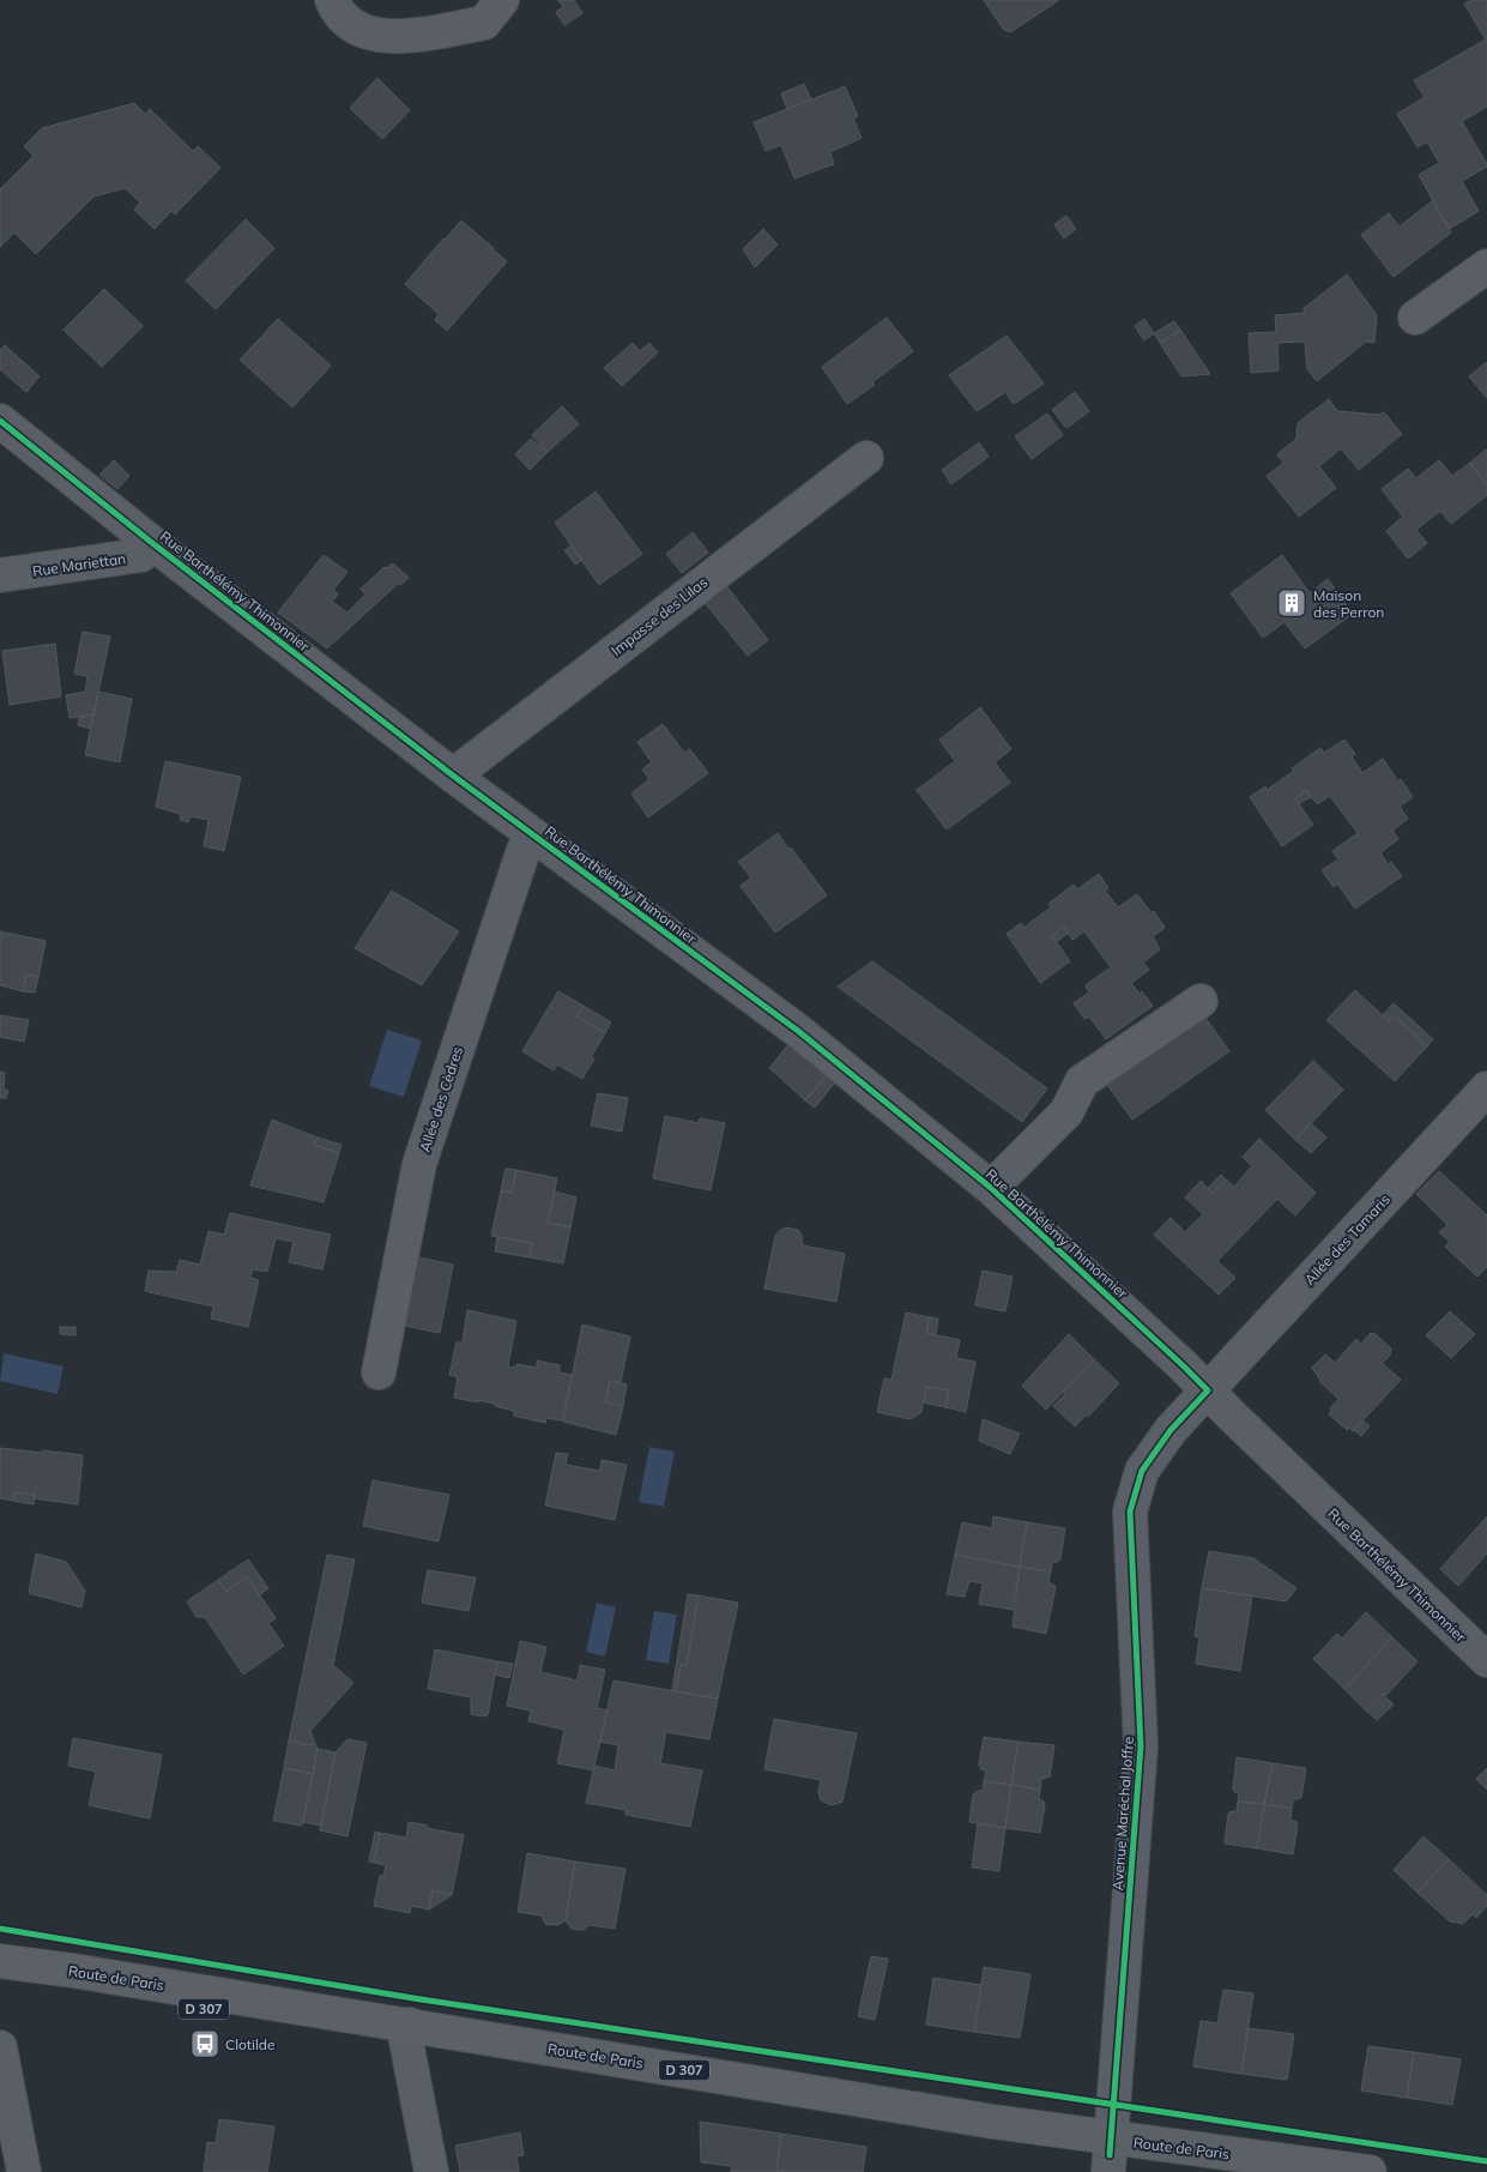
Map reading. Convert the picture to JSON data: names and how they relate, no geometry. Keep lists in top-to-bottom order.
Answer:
{
  "streets": {
    "main road": ["Route de Paris", "D 307"],
    "street": [
      "Rue Mariettan",
      "Rue Barthélémy Thimonnier",
      "Impasse des Lilas",
      "Allée des Cèdres",
      "Allée des Tamaris",
      "Avenue Maréchal Joffre"
    ]
  },
  "crossings": [
    ["Rue Mariettan", "Rue Barthélémy Thimonnier"],
    ["Rue Barthélémy Thimonnier", "Impasse des Lilas"],
    ["Rue Barthélémy Thimonnier", "Allée des Cèdres"],
    ["Rue Barthélémy Thimonnier", "Allée des Tamaris"],
    ["Rue Barthélémy Thimonnier", "Avenue Maréchal Joffre"],
    ["Allée des Tamaris", "Avenue Maréchal Joffre"],
    ["Avenue Maréchal Joffre", "Route de Paris"]
  ],
  "places": {
    "building": ["Maison des Perron"],
    "bus stop": ["Clotilde"]
  }
}
